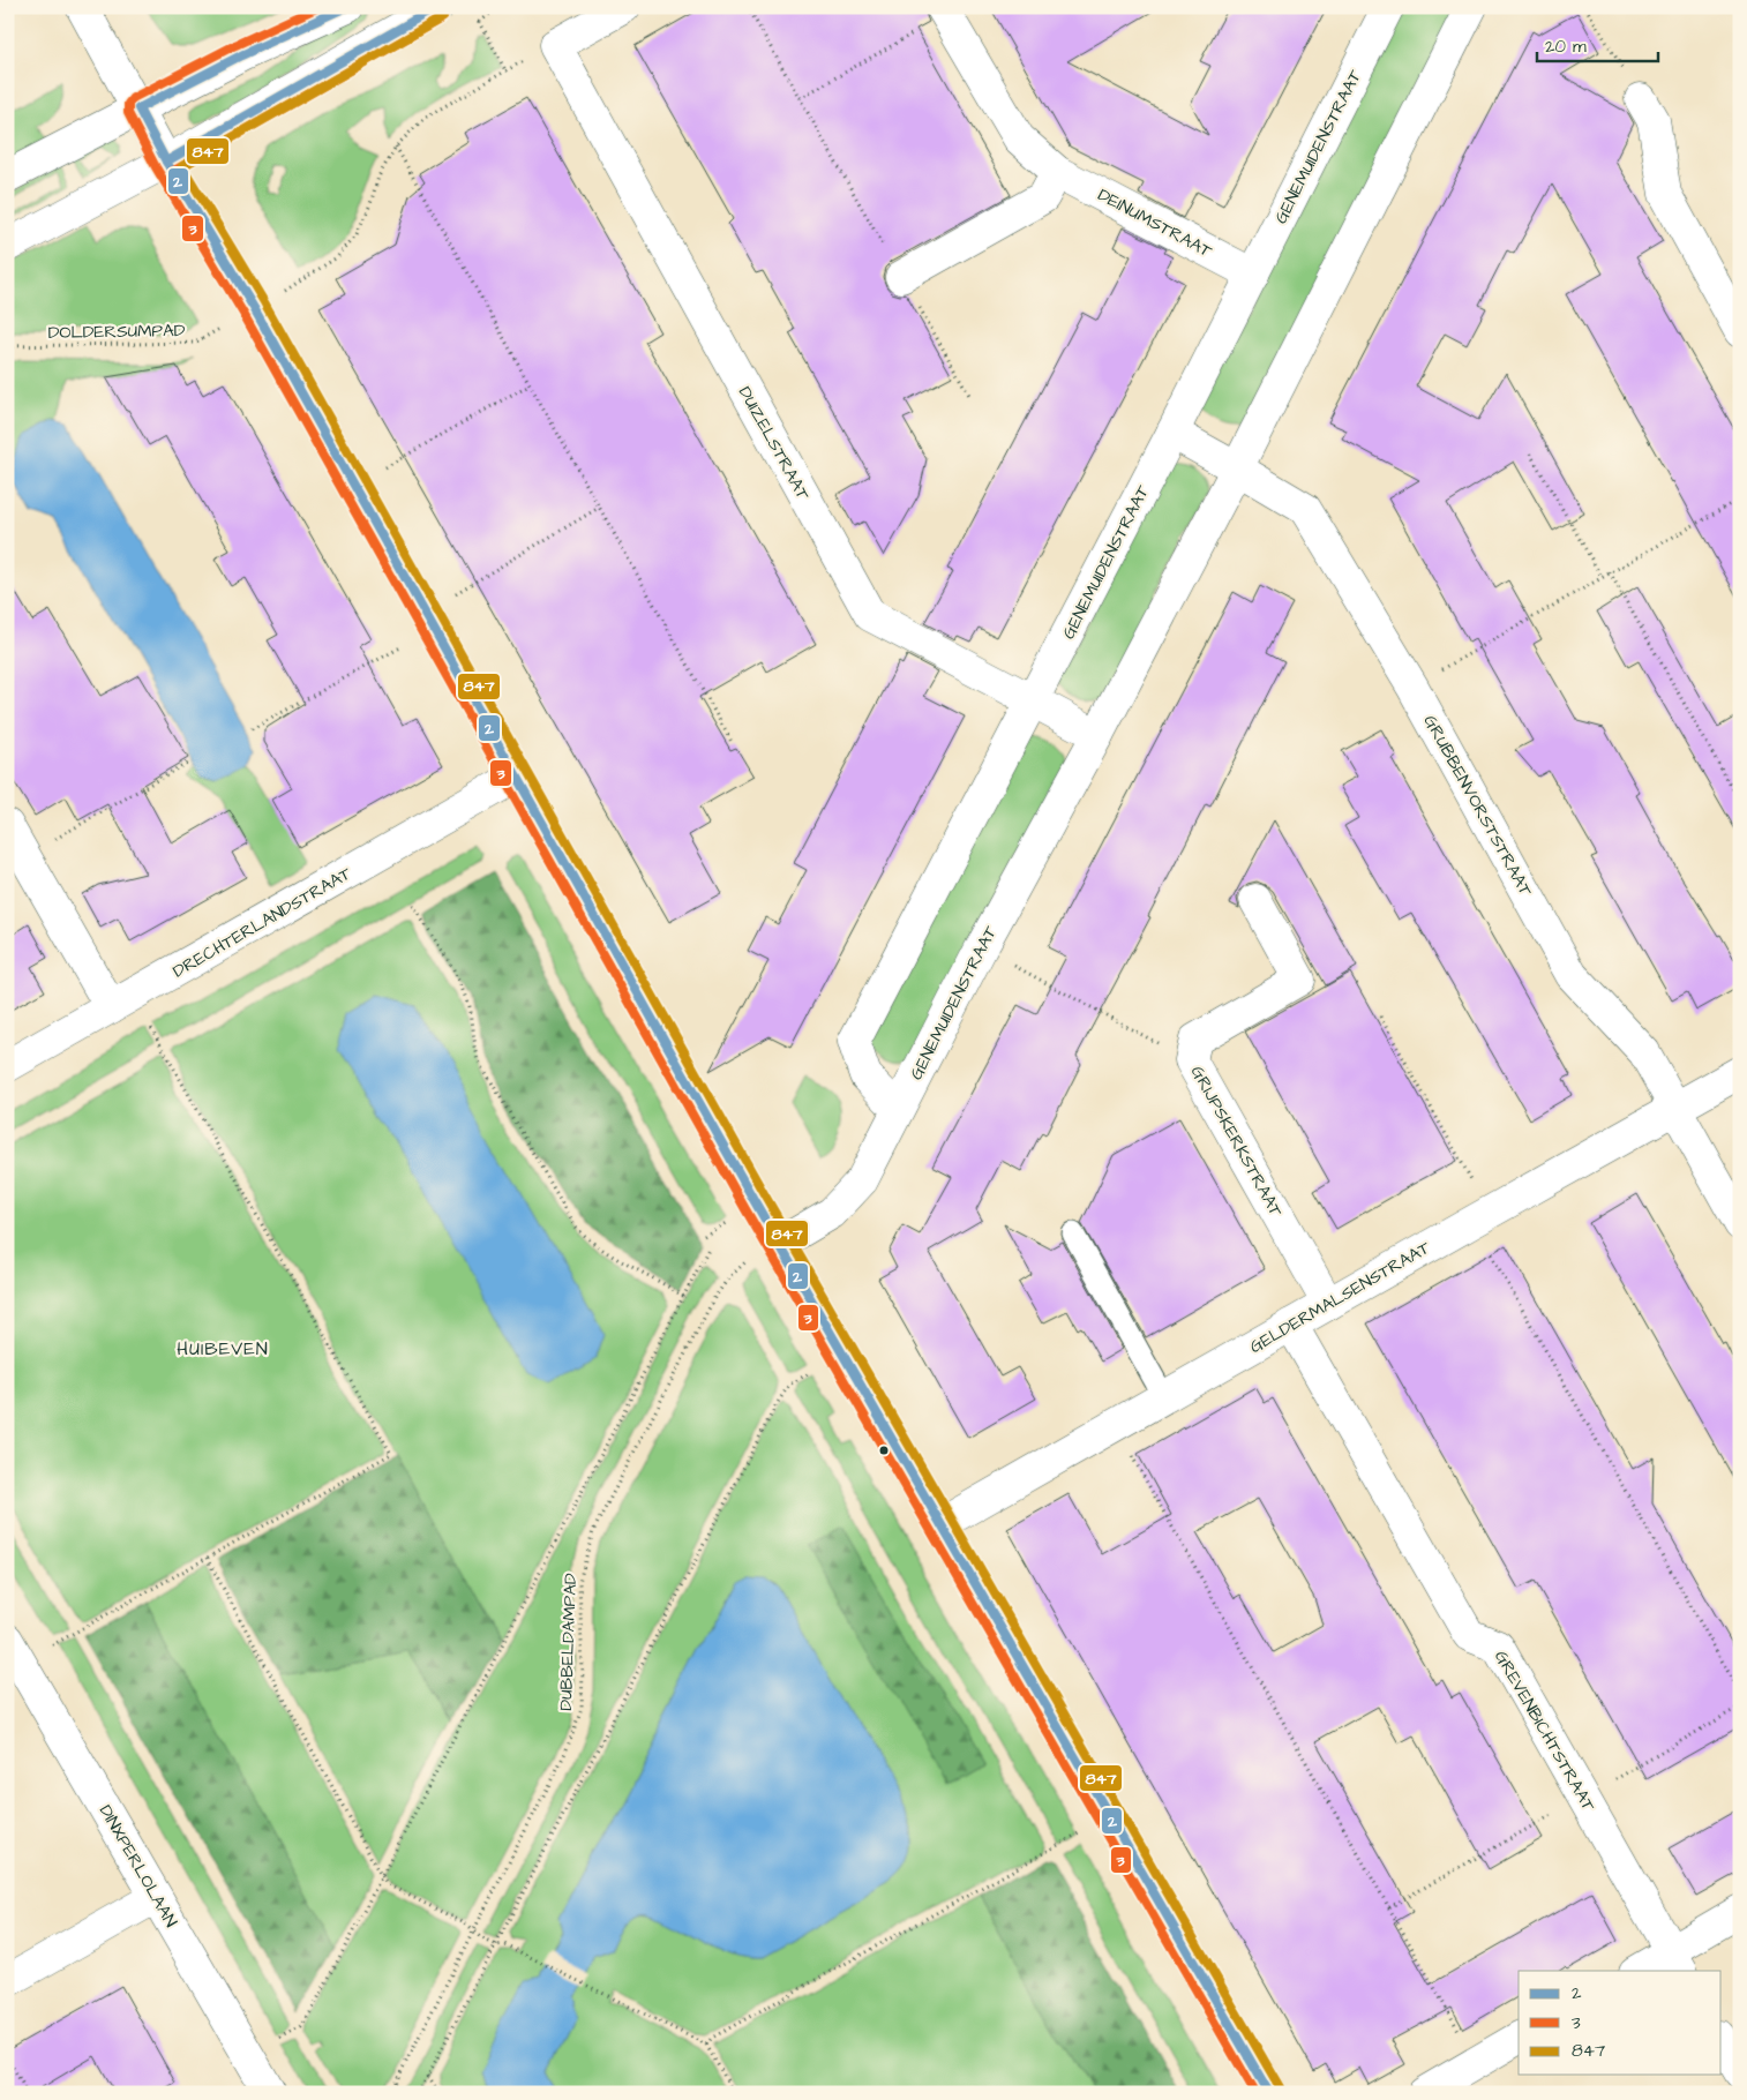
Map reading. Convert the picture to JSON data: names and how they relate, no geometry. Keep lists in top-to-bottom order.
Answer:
{
  "streets": {
    "street": [
      "GENEMUIDENSTRAAT",
      "DEINUMSTRAAT",
      "DUIZELSTRAAT",
      "GRUBBENVORSTSTRAAT",
      "DRECHTERLANDSTRAAT",
      "GRIJPSKERKSTRAAT",
      "GELDERMALSENSTRAAT",
      "GREVENBICHTSTRAAT",
      "DINXPERLOLAAN"
    ],
    "path": ["DOLDERSUMPAD", "DUBBELDAMPAD"]
  },
  "crossings": [
    ["GENEMUIDENSTRAAT", "DEINUMSTRAAT"],
    ["GENEMUIDENSTRAAT", "DUIZELSTRAAT"],
    ["GENEMUIDENSTRAAT", "GRUBBENVORSTSTRAAT"],
    ["GENEMUIDENSTRAAT", "DUBBELDAMPAD"],
    ["DOLDERSUMPAD", "DUIZELSTRAAT"],
    ["GRUBBENVORSTSTRAAT", "GELDERMALSENSTRAAT"],
    ["GRIJPSKERKSTRAAT", "GELDERMALSENSTRAAT"],
    ["GELDERMALSENSTRAAT", "GREVENBICHTSTRAAT"]
  ],
  "districts": ["HUIBEVEN"],
  "lines": ["transit line 2", "transit line 3", "transit line 847"],
  "legend": ["2", "3", "847"],
  "scale_bar": "20 m"
}
